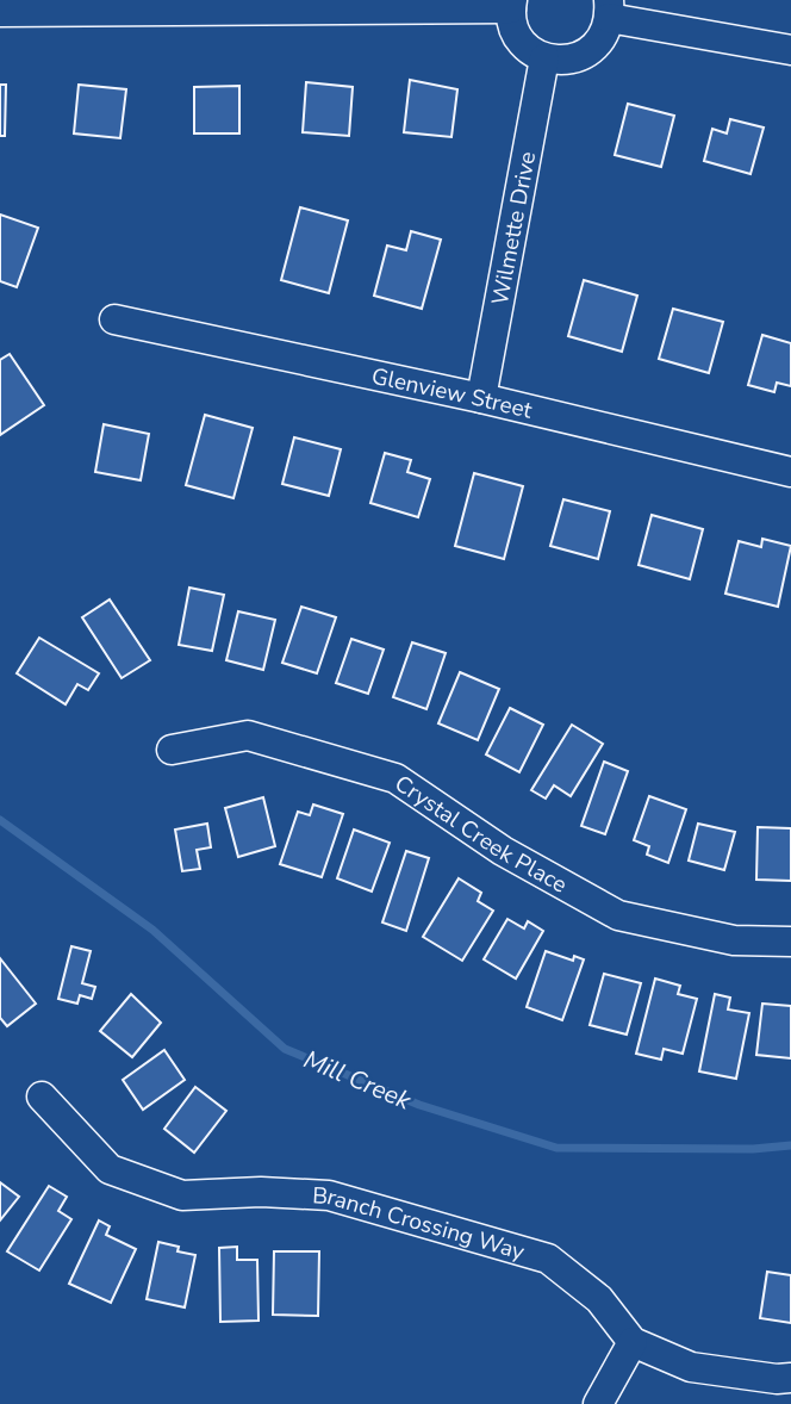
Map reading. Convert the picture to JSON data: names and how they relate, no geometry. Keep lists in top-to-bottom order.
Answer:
{
  "streets": {
    "street": [
      "Wilmette Drive",
      "Glenview Street",
      "Crystal Creek Place",
      "Branch Crossing Way"
    ]
  },
  "crossings": [
    ["Wilmette Drive", "Glenview Street"]
  ],
  "water": ["Mill Creek"]
}
